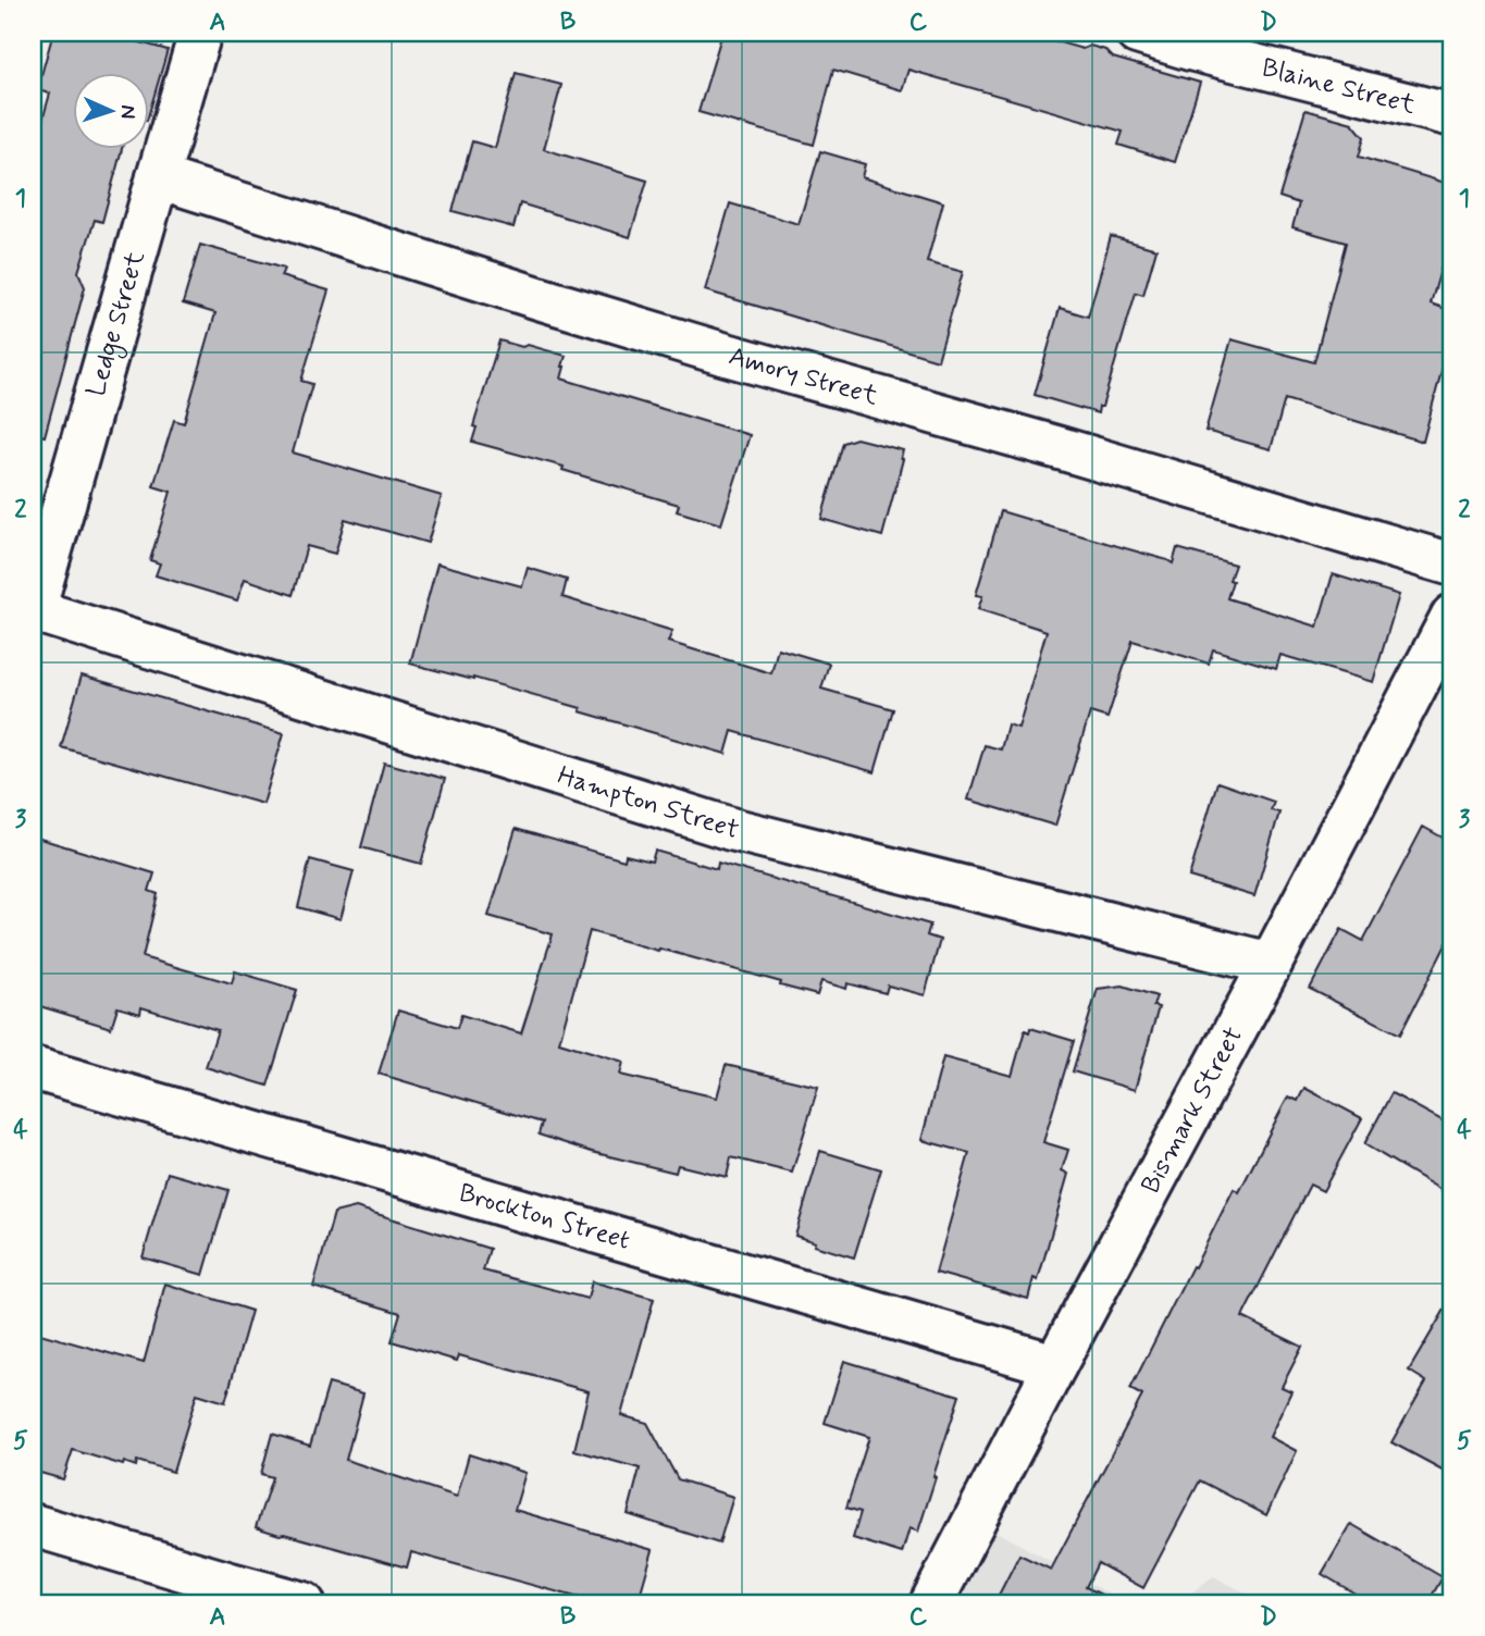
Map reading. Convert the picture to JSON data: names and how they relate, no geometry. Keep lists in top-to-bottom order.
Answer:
{
  "streets": {
    "street": [
      "Blaine Street",
      "Ledge Street",
      "Amory Street",
      "Hampton Street",
      "Bismark Street",
      "Brockton Street"
    ]
  },
  "crossings": [
    ["Ledge Street", "Amory Street"],
    ["Ledge Street", "Hampton Street"],
    ["Hampton Street", "Bismark Street"],
    ["Bismark Street", "Brockton Street"]
  ],
  "north": "right",
  "grid": {
    "columns": [
      "A",
      "B",
      "C",
      "D"
    ],
    "rows": [
      "1",
      "2",
      "3",
      "4",
      "5"
    ]
  }
}
